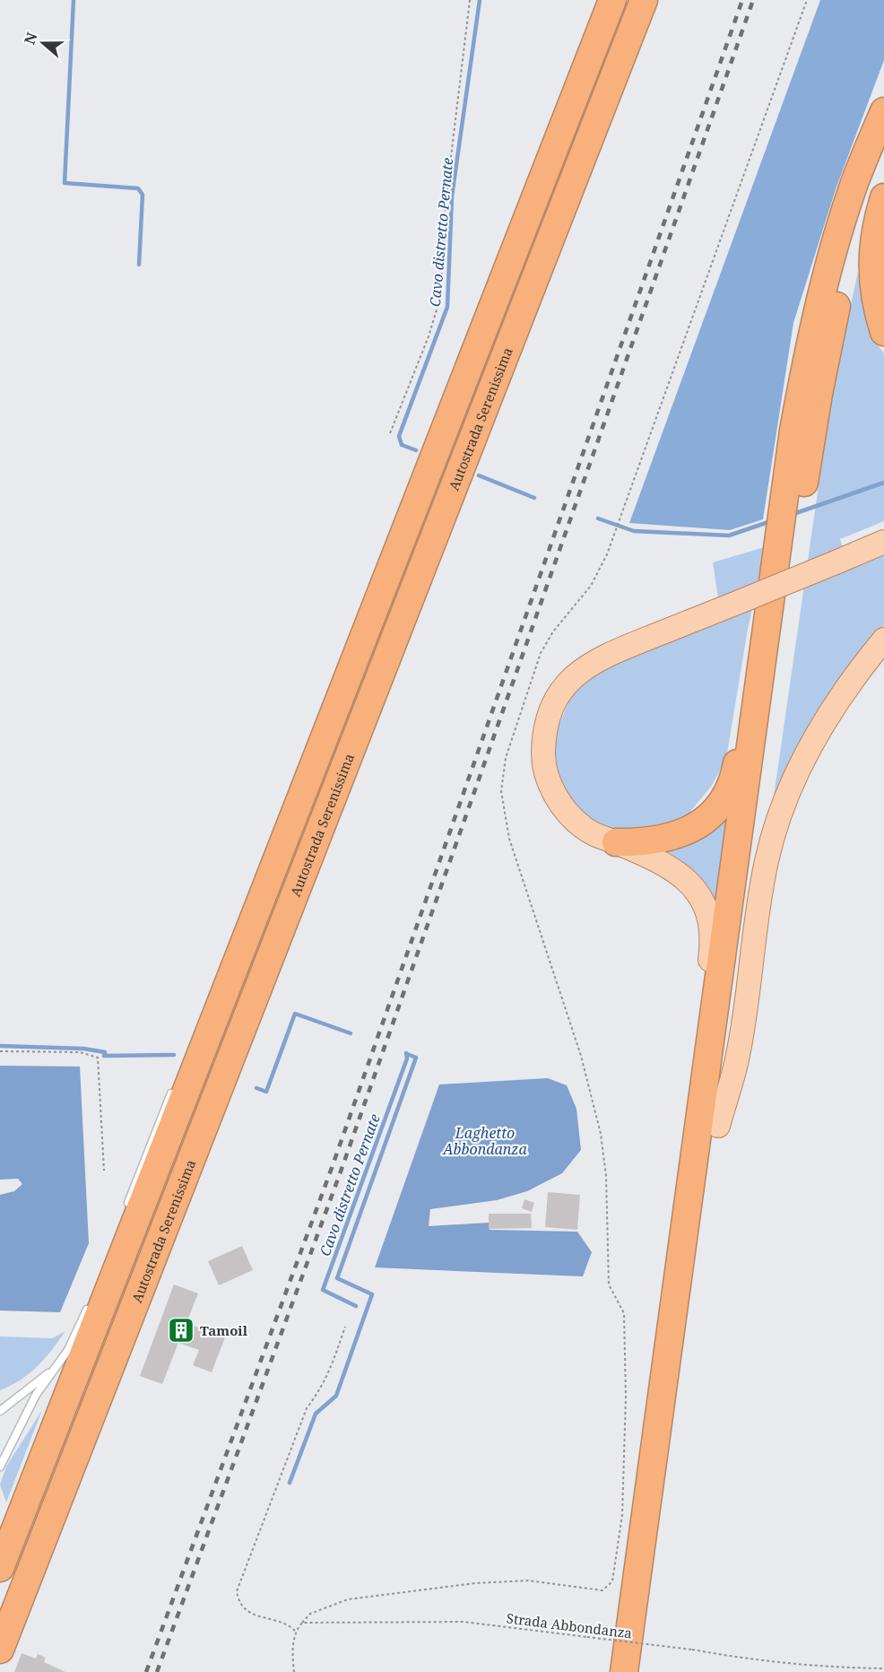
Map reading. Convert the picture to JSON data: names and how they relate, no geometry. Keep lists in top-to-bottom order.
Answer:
{
  "streets": {
    "highway": ["Autostrada Serenissima"],
    "path": ["Strada Abbondanza"]
  },
  "water": ["Cavo distretto Pernate", "Laghetto Abbondanza"],
  "places": {
    "building": ["Tamoil"]
  },
  "north": "left"
}
